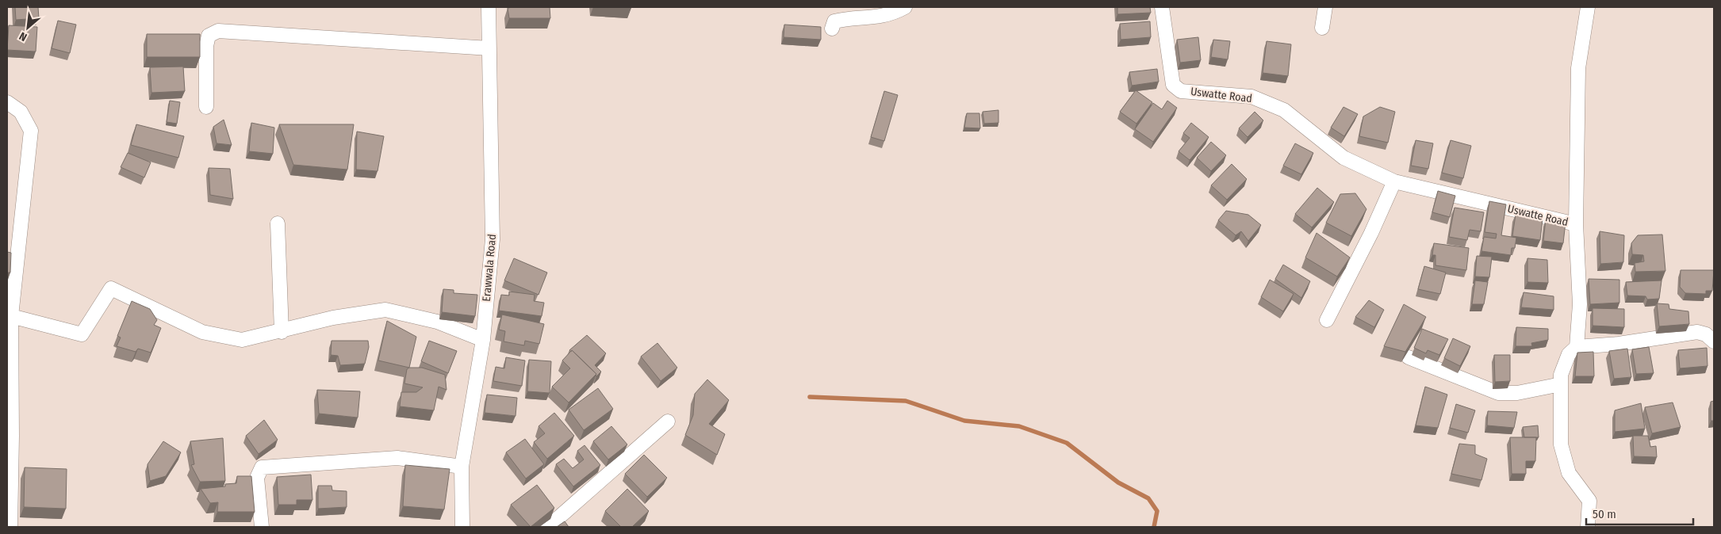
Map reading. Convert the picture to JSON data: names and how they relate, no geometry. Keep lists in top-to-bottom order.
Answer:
{
  "streets": {
    "street": ["Uswatte Road", "Erawwala Road"]
  },
  "scale_bar": "50 m",
  "north": "bottom left"
}
